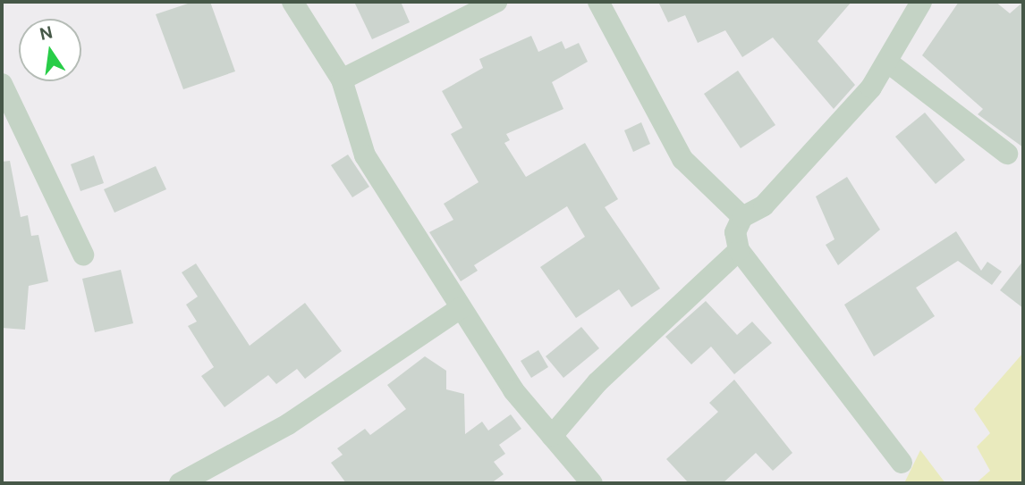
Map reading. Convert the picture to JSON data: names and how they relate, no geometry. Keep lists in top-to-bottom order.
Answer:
{
  "north": "top"
}
